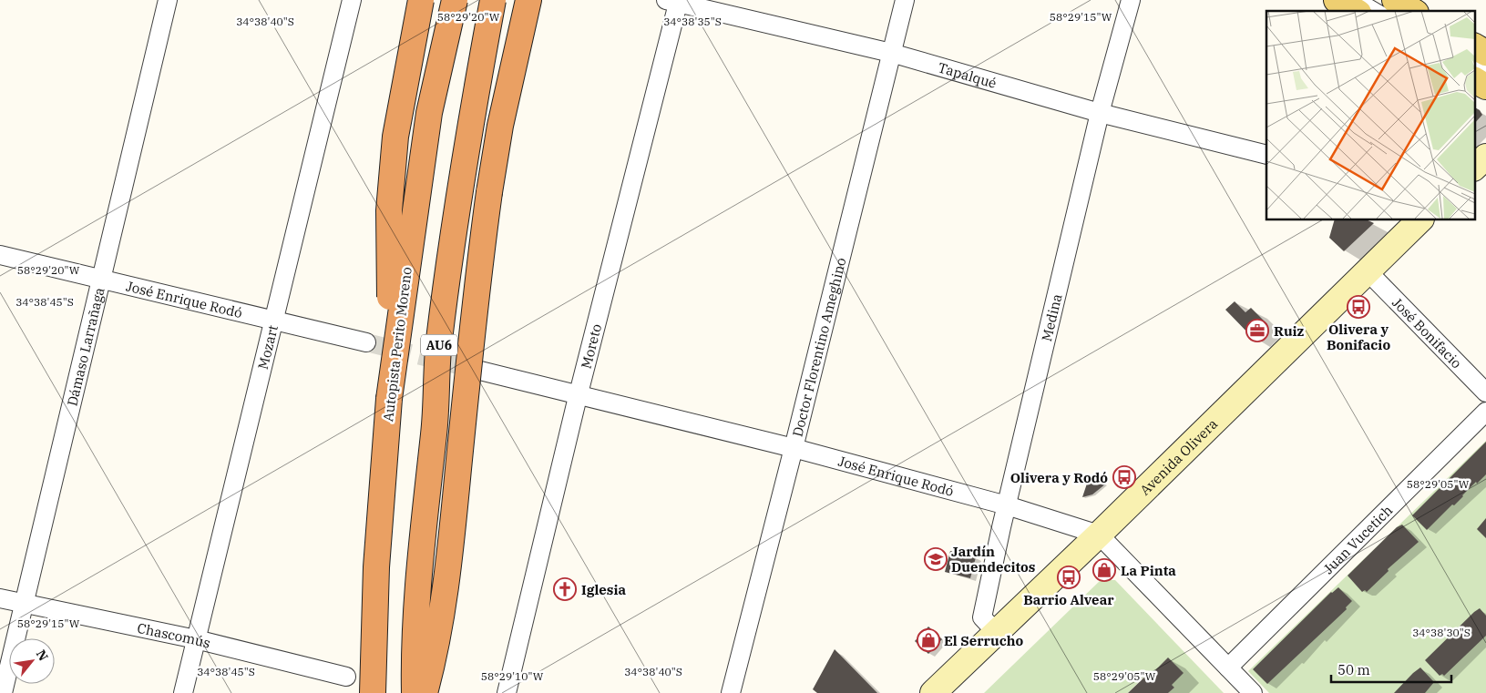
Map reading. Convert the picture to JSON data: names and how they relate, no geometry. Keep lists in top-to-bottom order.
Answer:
{
  "streets": {
    "highway": ["Autopista Perito Moreno", "AU6"],
    "main road": ["Avenida Olivera"],
    "street": [
      "Tapalqué",
      "José Enrique Rodó",
      "Medina",
      "José Bonifacio",
      "Mozart",
      "Moreto",
      "Dámaso Larrañaga",
      "Doctor Florentino Ameghino",
      "Juan Vucetich",
      "Chascomús"
    ]
  },
  "crossings": [
    ["Tapalqué", "Medina"],
    ["Tapalqué", "Moreto"],
    ["Tapalqué", "Doctor Florentino Ameghino"],
    ["José Enrique Rodó", "Medina"],
    ["José Enrique Rodó", "Mozart"],
    ["José Enrique Rodó", "Moreto"],
    ["José Enrique Rodó", "Dámaso Larrañaga"],
    ["José Enrique Rodó", "Doctor Florentino Ameghino"],
    ["José Enrique Rodó", "Avenida Olivera"],
    ["José Enrique Rodó", "Juan Vucetich"],
    ["Medina", "Avenida Olivera"],
    ["José Bonifacio", "Avenida Olivera"],
    ["Mozart", "Chascomús"],
    ["Dámaso Larrañaga", "Chascomús"]
  ],
  "places": {
    "bus stop": ["Olivera y Bonifacio", "Olivera y Rodó", "Barrio Alvear"],
    "office": ["Ruiz"],
    "school or university": ["Jardín Duendecitos"],
    "shop": ["La Pinta", "El Serrucho"],
    "church": ["Iglesia"]
  },
  "scale_bar": "50 m",
  "north": "top right",
  "coordinates": [
    "58°29'20\"W",
    "58°29'15\"W",
    "34°38'35\"S",
    "34°38'40\"S",
    "34°38'45\"S",
    "58°29'05\"W",
    "34°38'30\"S",
    "58°29'10\"W"
  ]
}
